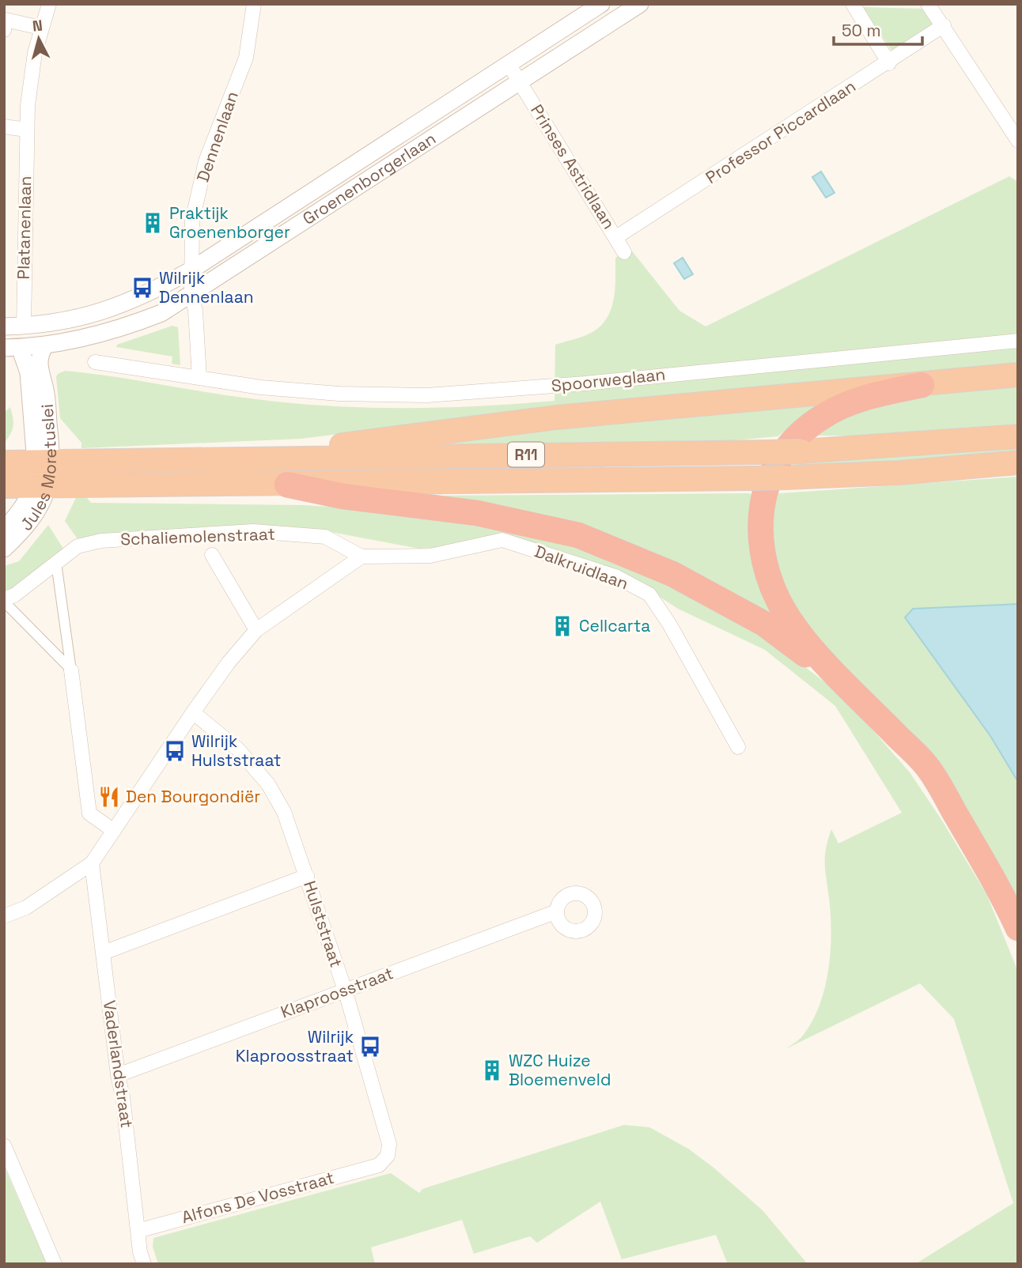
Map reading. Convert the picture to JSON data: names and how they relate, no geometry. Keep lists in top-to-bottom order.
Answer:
{
  "streets": {
    "highway": ["R11"],
    "street": [
      "Professor Piccardlaan",
      "Dennenlaan",
      "Prinses Astridlaan",
      "Groenenborgerlaan",
      "Platanenlaan",
      "Spoorweglaan",
      "Jules Moretuslei",
      "Schaliemolenstraat",
      "Dalkruidlaan",
      "Hulststraat",
      "Klaproosstraat",
      "Vaderlandstraat",
      "Alfons De Vosstraat"
    ]
  },
  "crossings": [
    ["Professor Piccardlaan", "Prinses Astridlaan"],
    ["Dennenlaan", "Groenenborgerlaan"],
    ["Prinses Astridlaan", "Groenenborgerlaan"],
    ["Groenenborgerlaan", "Platanenlaan"],
    ["Groenenborgerlaan", "Jules Moretuslei"],
    ["R11", "Jules Moretuslei"],
    ["Schaliemolenstraat", "Dalkruidlaan"],
    ["Hulststraat", "Klaproosstraat"],
    ["Hulststraat", "Alfons De Vosstraat"],
    ["Klaproosstraat", "Vaderlandstraat"],
    ["Vaderlandstraat", "Alfons De Vosstraat"]
  ],
  "places": {
    "building": ["Praktijk Groenenborger", "Cellcarta", "WZC Huize Bloemenveld"],
    "bus stop": ["Wilrijk Dennenlaan", "Wilrijk Hulststraat", "Wilrijk Klaproosstraat"],
    "restaurant": ["Den Bourgondiër"]
  },
  "scale_bar": "50 m",
  "north": "top"
}
